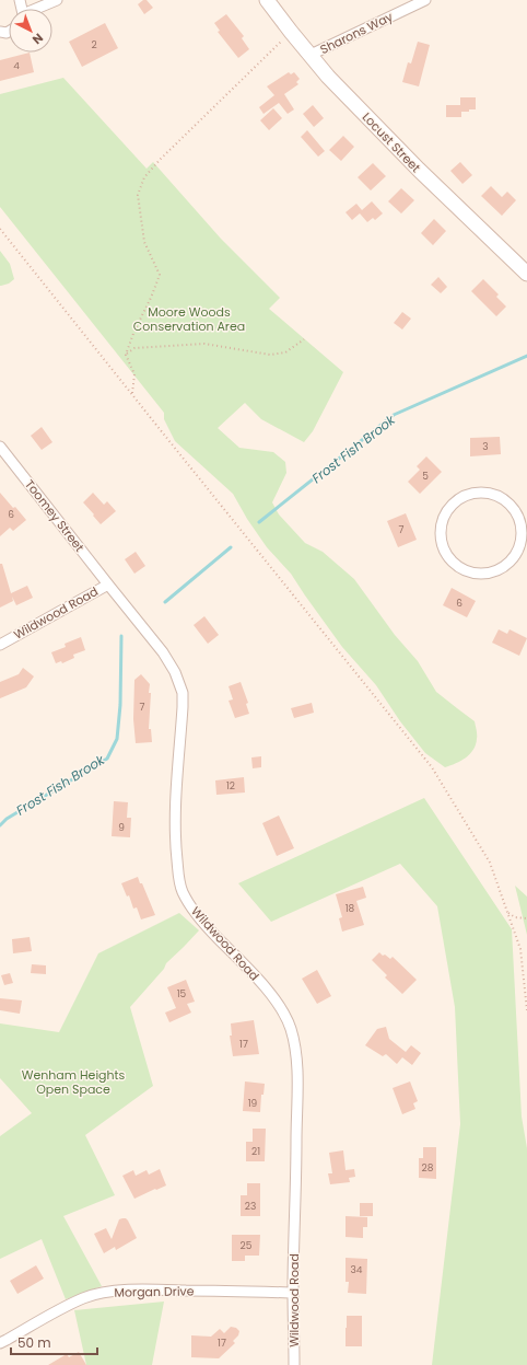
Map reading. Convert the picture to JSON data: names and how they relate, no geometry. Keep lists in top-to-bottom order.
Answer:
{
  "streets": {
    "main road": ["Locust Street"],
    "street": [
      "Sharons Way",
      "Toomey Street",
      "Wildwood Road",
      "Morgan Drive"
    ]
  },
  "crossings": [
    ["Sharons Way", "Locust Street"],
    ["Toomey Street", "Wildwood Road"],
    ["Wildwood Road", "Morgan Drive"]
  ],
  "water": ["Frost Fish Brook"],
  "parks": ["Moore Woods Conservation Area", "Wenham Heights Open Space"],
  "house_numbers": [
    "2",
    "4",
    "3",
    "5",
    "6",
    "7",
    "6",
    "7",
    "12",
    "9",
    "18",
    "15",
    "17",
    "19",
    "21",
    "28",
    "23",
    "25",
    "34",
    "17"
  ],
  "scale_bar": "50 m",
  "north": "bottom right"
}
